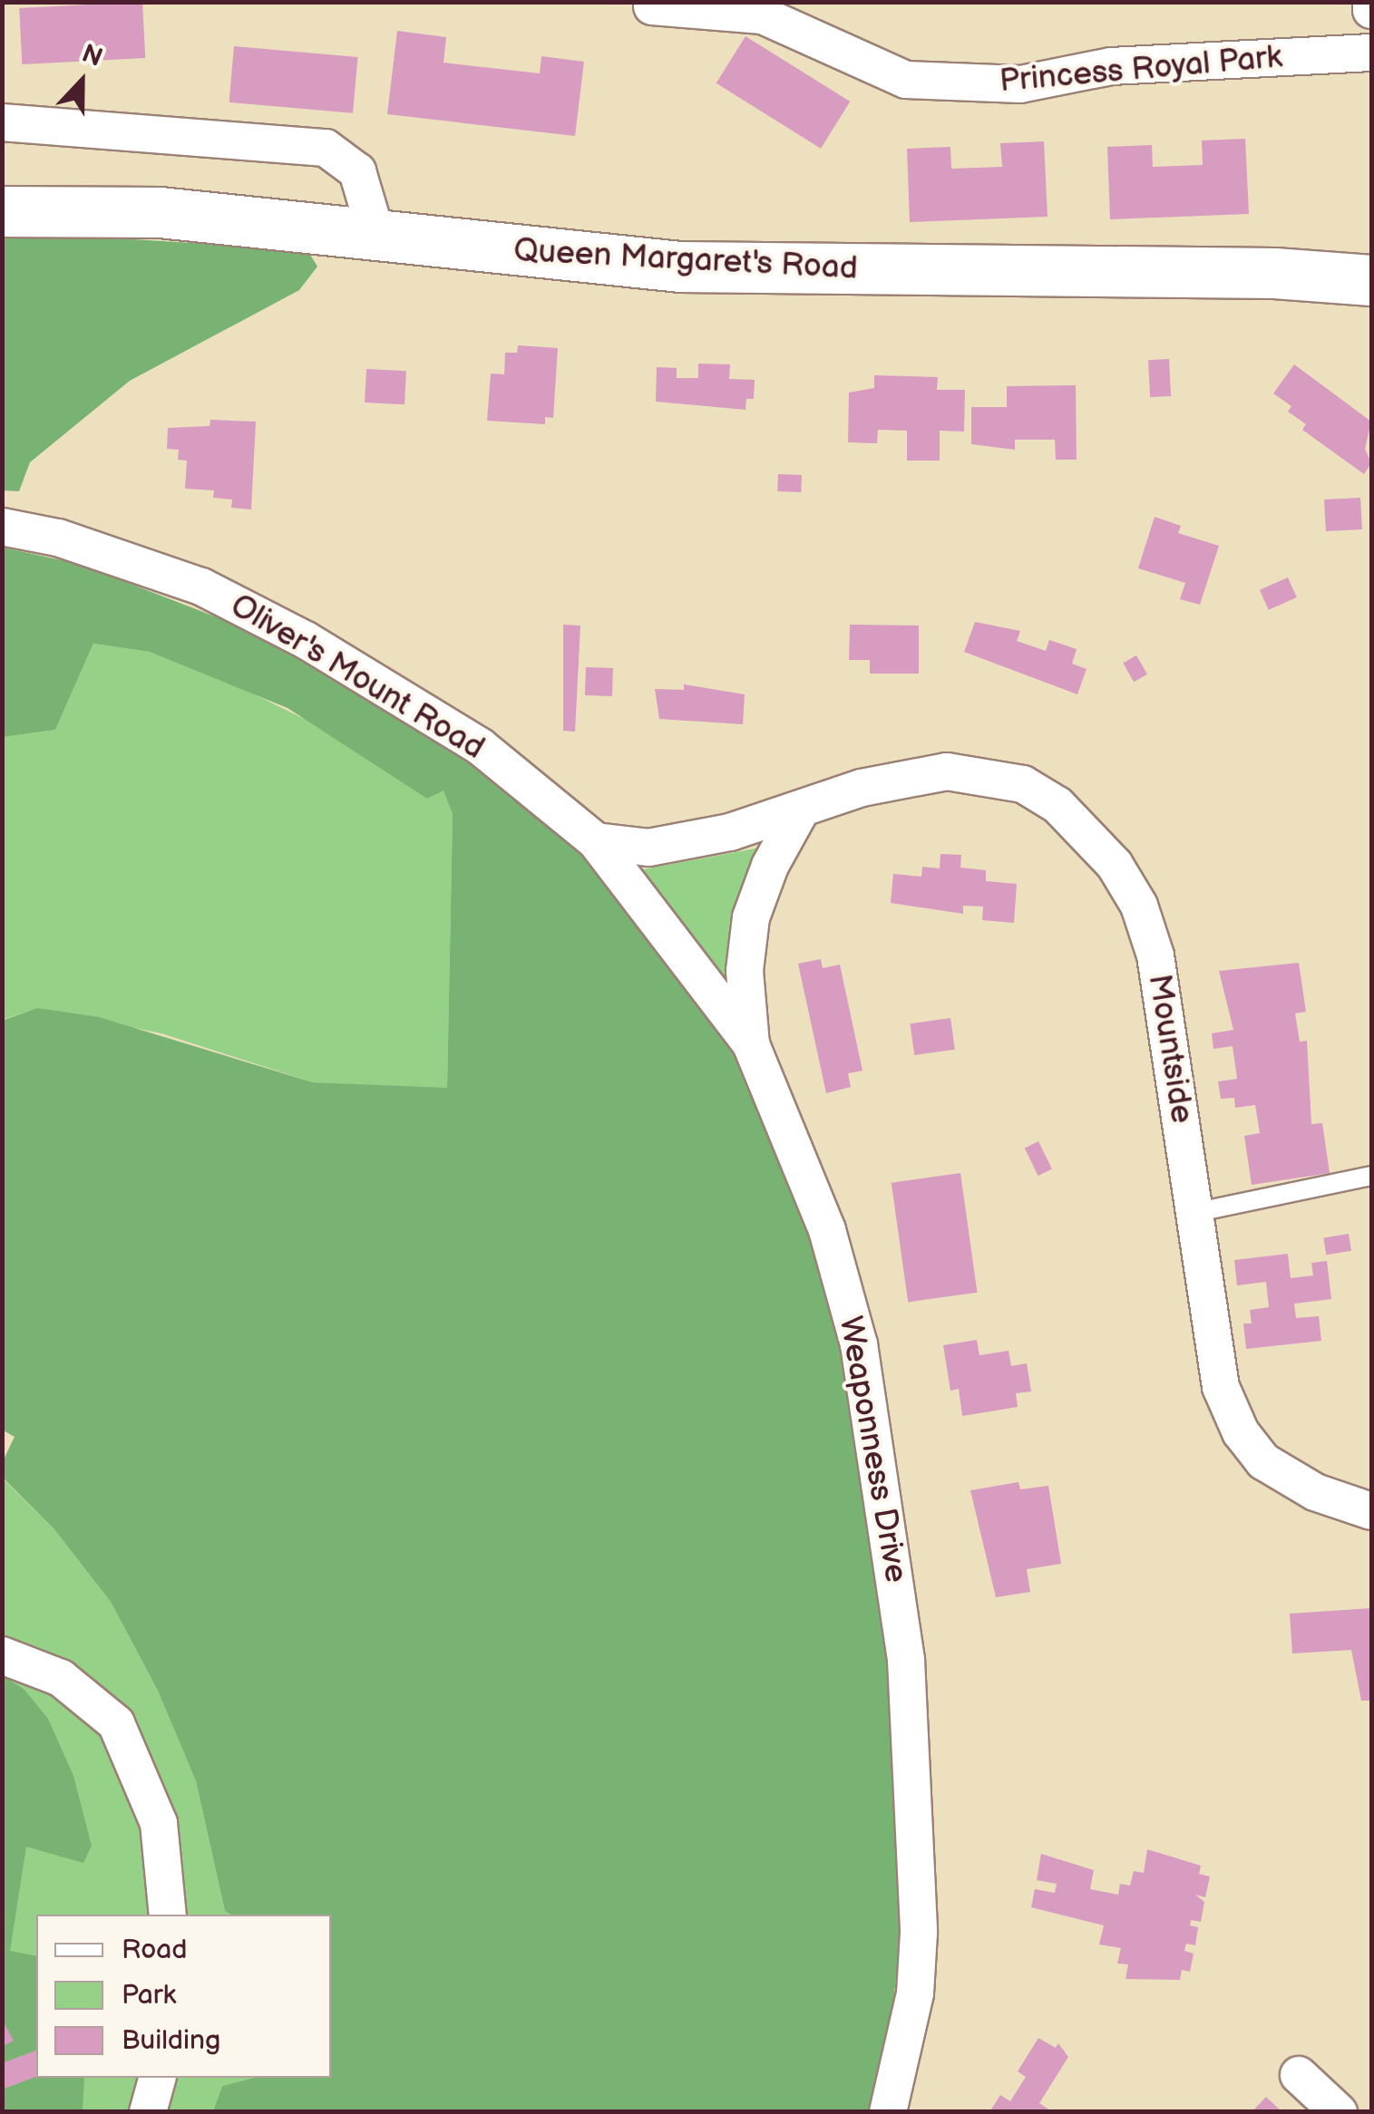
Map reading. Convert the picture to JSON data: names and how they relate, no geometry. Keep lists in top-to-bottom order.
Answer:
{
  "streets": {
    "main road": ["Queen Margaret's Road"],
    "street": [
      "Princess Royal Park",
      "Oliver's Mount Road",
      "Mountside",
      "Weaponness Drive"
    ]
  },
  "crossings": [
    ["Oliver's Mount Road", "Weaponness Drive"],
    ["Mountside", "Weaponness Drive"]
  ],
  "legend": ["Road", "Park", "Building"],
  "north": "top"
}
